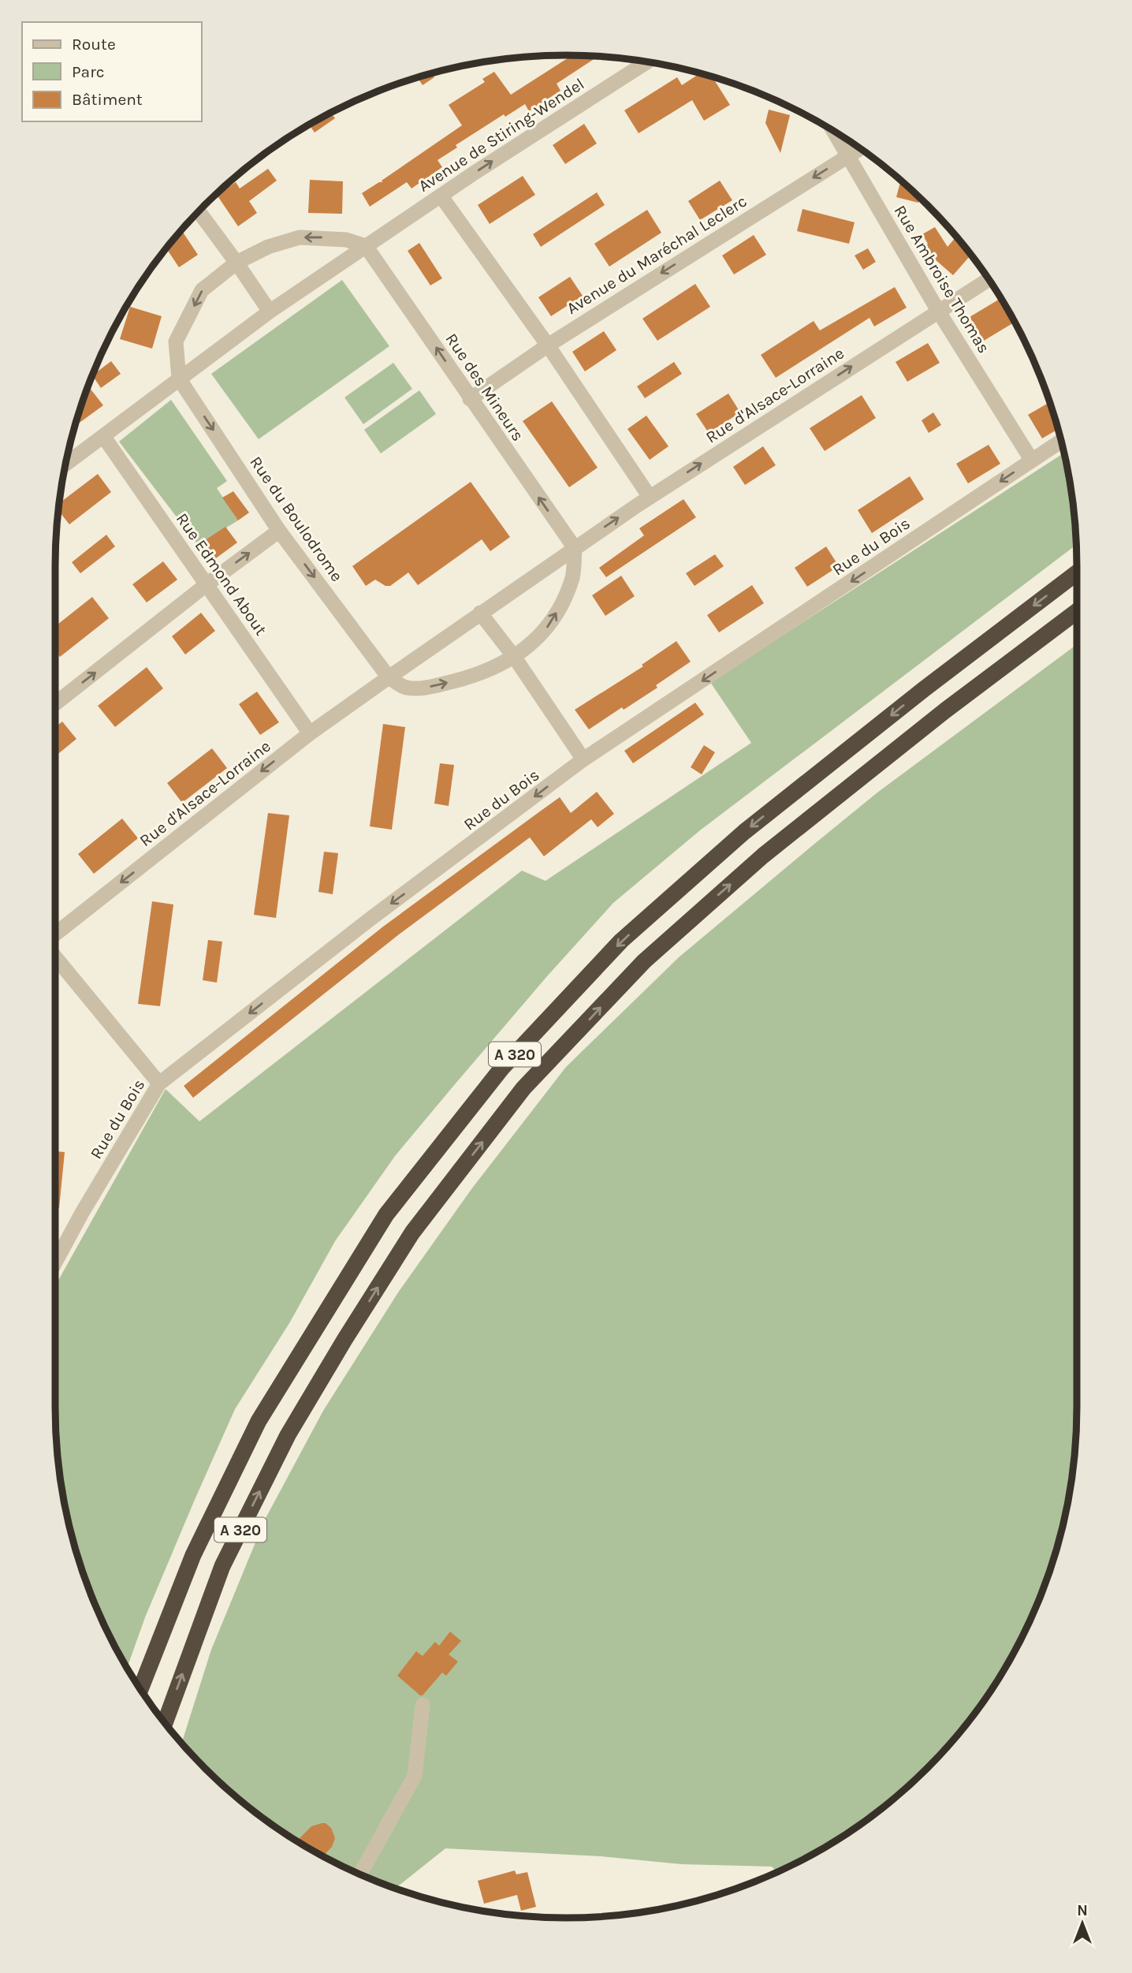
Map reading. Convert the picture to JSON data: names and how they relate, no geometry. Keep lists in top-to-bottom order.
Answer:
{
  "streets": {
    "highway": ["A 320"],
    "street": [
      "Avenue de Stiring-Wendel",
      "Avenue du Maréchal Leclerc",
      "Rue Ambroise Thomas",
      "Rue des Mineurs",
      "Rue d'Alsace-Lorraine",
      "Rue du Boulodrome",
      "Rue du Bois",
      "Rue Edmond About"
    ]
  },
  "crossings": [
    ["Avenue de Stiring-Wendel", "Rue des Mineurs"],
    ["Avenue de Stiring-Wendel", "Rue du Boulodrome"],
    ["Avenue de Stiring-Wendel", "Rue Edmond About"],
    ["Avenue du Maréchal Leclerc", "Rue Ambroise Thomas"],
    ["Avenue du Maréchal Leclerc", "Rue des Mineurs"],
    ["Rue Ambroise Thomas", "Rue d'Alsace-Lorraine"],
    ["Rue Ambroise Thomas", "Rue du Bois"],
    ["Rue des Mineurs", "Rue d'Alsace-Lorraine"],
    ["Rue d'Alsace-Lorraine", "Rue du Boulodrome"],
    ["Rue d'Alsace-Lorraine", "Rue Edmond About"]
  ],
  "one_way": ["Avenue du Maréchal Leclerc", "Rue du Boulodrome", "Rue du Bois"],
  "legend": ["Route", "Parc", "Bâtiment"],
  "north": "top"
}
